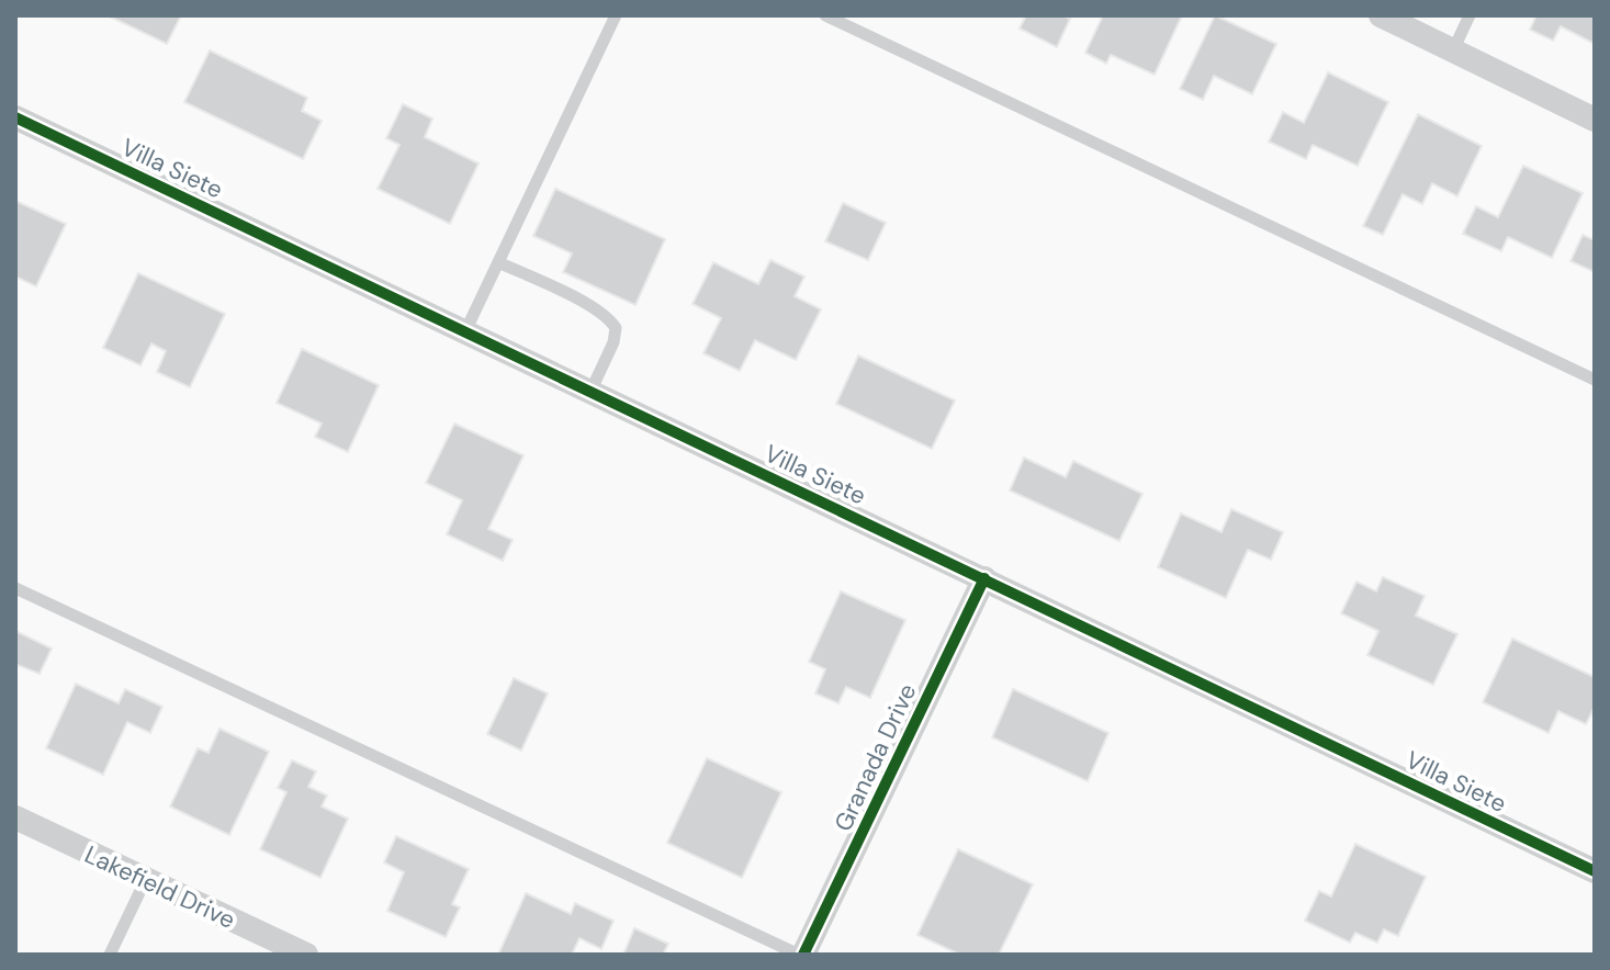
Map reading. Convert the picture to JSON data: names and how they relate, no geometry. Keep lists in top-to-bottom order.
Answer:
{
  "streets": {
    "street": ["Villa Siete", "Granada Drive", "Lakefield Drive"]
  },
  "crossings": [
    ["Villa Siete", "Granada Drive"]
  ]
}
